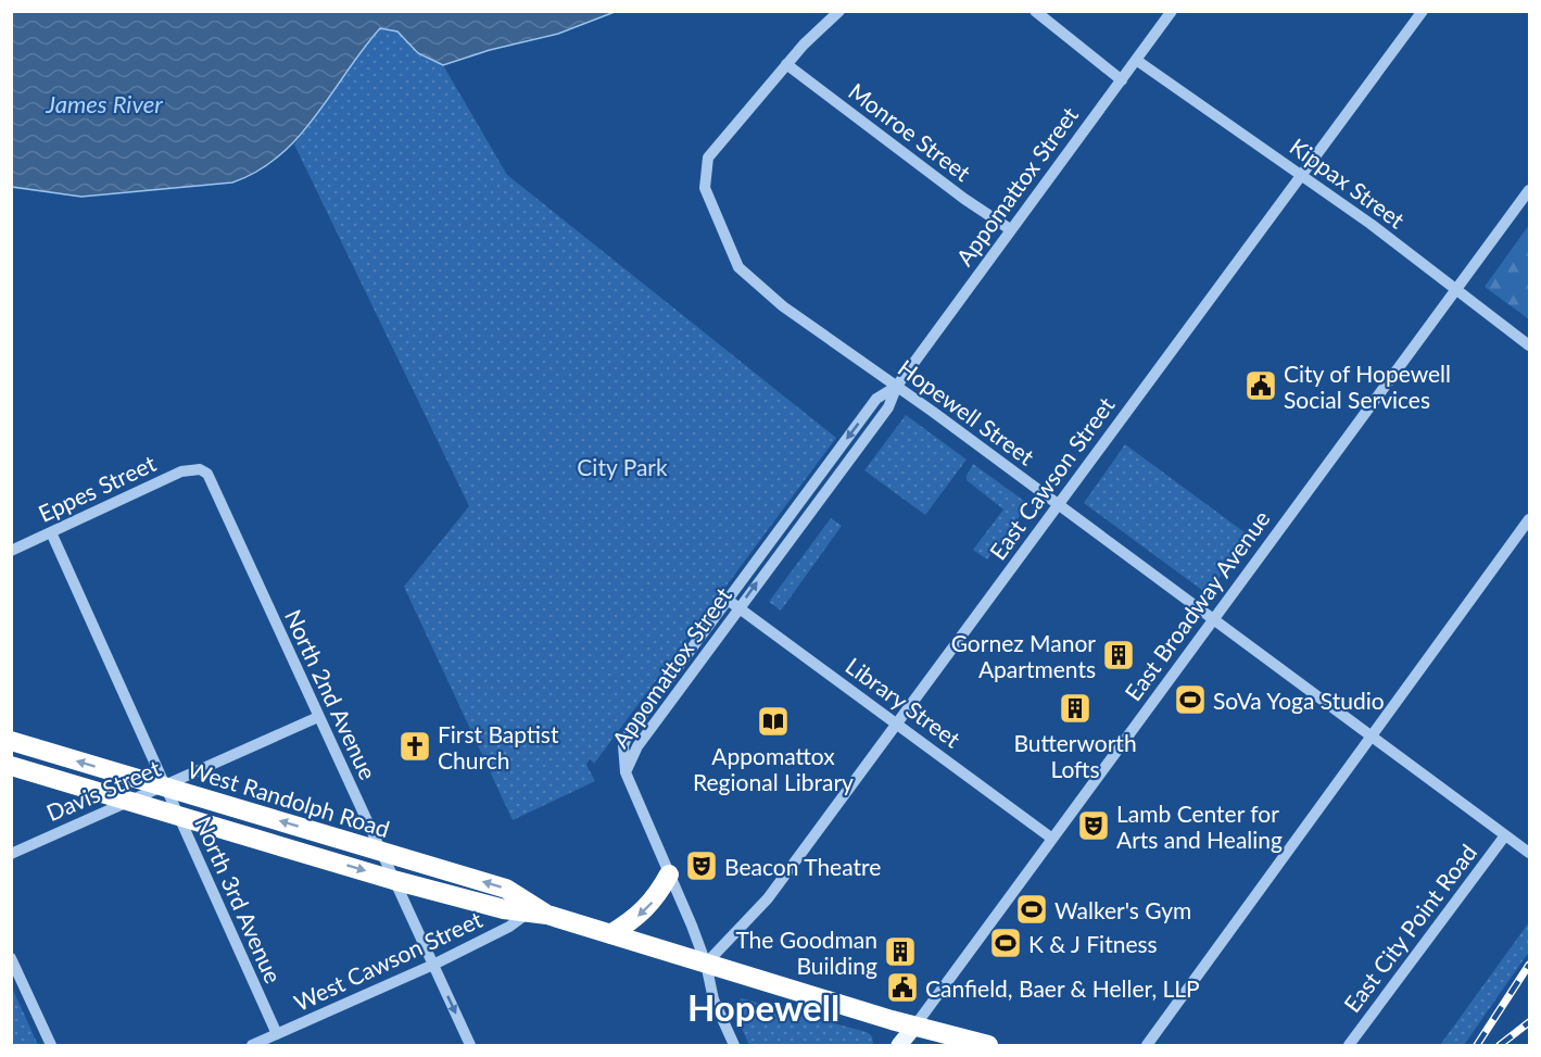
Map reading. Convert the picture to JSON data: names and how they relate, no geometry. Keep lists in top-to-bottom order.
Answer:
{
  "streets": {
    "highway": ["West Randolph Road"],
    "main road": ["East Broadway Avenue"],
    "street": [
      "Monroe Street",
      "Kippax Street",
      "Appomattox Street",
      "Hopewell Street",
      "East Cawson Street",
      "Eppes Street",
      "North 2nd Avenue",
      "Library Street",
      "Davis Street",
      "North 3rd Avenue",
      "East City Point Road",
      "West Cawson Street"
    ]
  },
  "crossings": [
    ["Monroe Street", "Appomattox Street"],
    ["Monroe Street", "Hopewell Street"],
    ["Kippax Street", "Appomattox Street"],
    ["Kippax Street", "East Cawson Street"],
    ["Kippax Street", "East Broadway Avenue"],
    ["Appomattox Street", "Hopewell Street"],
    ["Appomattox Street", "Library Street"],
    ["Hopewell Street", "East Cawson Street"],
    ["Hopewell Street", "East Broadway Avenue"],
    ["Hopewell Street", "East City Point Road"],
    ["East Cawson Street", "Library Street"],
    ["East Cawson Street", "West Randolph Road"],
    ["Eppes Street", "North 2nd Avenue"],
    ["Eppes Street", "North 3rd Avenue"],
    ["East Broadway Avenue", "Library Street"],
    ["East Broadway Avenue", "West Randolph Road"],
    ["North 2nd Avenue", "Davis Street"],
    ["North 2nd Avenue", "West Randolph Road"],
    ["North 2nd Avenue", "West Cawson Street"],
    ["Davis Street", "West Randolph Road"],
    ["Davis Street", "North 3rd Avenue"],
    ["West Randolph Road", "North 3rd Avenue"],
    ["West Randolph Road", "West Cawson Street"],
    ["North 3rd Avenue", "West Cawson Street"]
  ],
  "districts": ["Hopewell"],
  "water": ["James River"],
  "parks": ["City Park"],
  "places": {
    "public building": ["City of Hopewell Social Services", "Canfield, Baer & Heller, LLP"],
    "building": ["Gornez Manor Apartments", "Butterworth Lofts", "The Goodman Building"],
    "sports": ["SoVa Yoga Studio", "Walker's Gym", "K & J Fitness"],
    "library": ["Appomattox Regional Library"],
    "church": ["First Baptist Church"],
    "theatre": ["Lamb Center for Arts and Healing", "Beacon Theatre"]
  }
}
